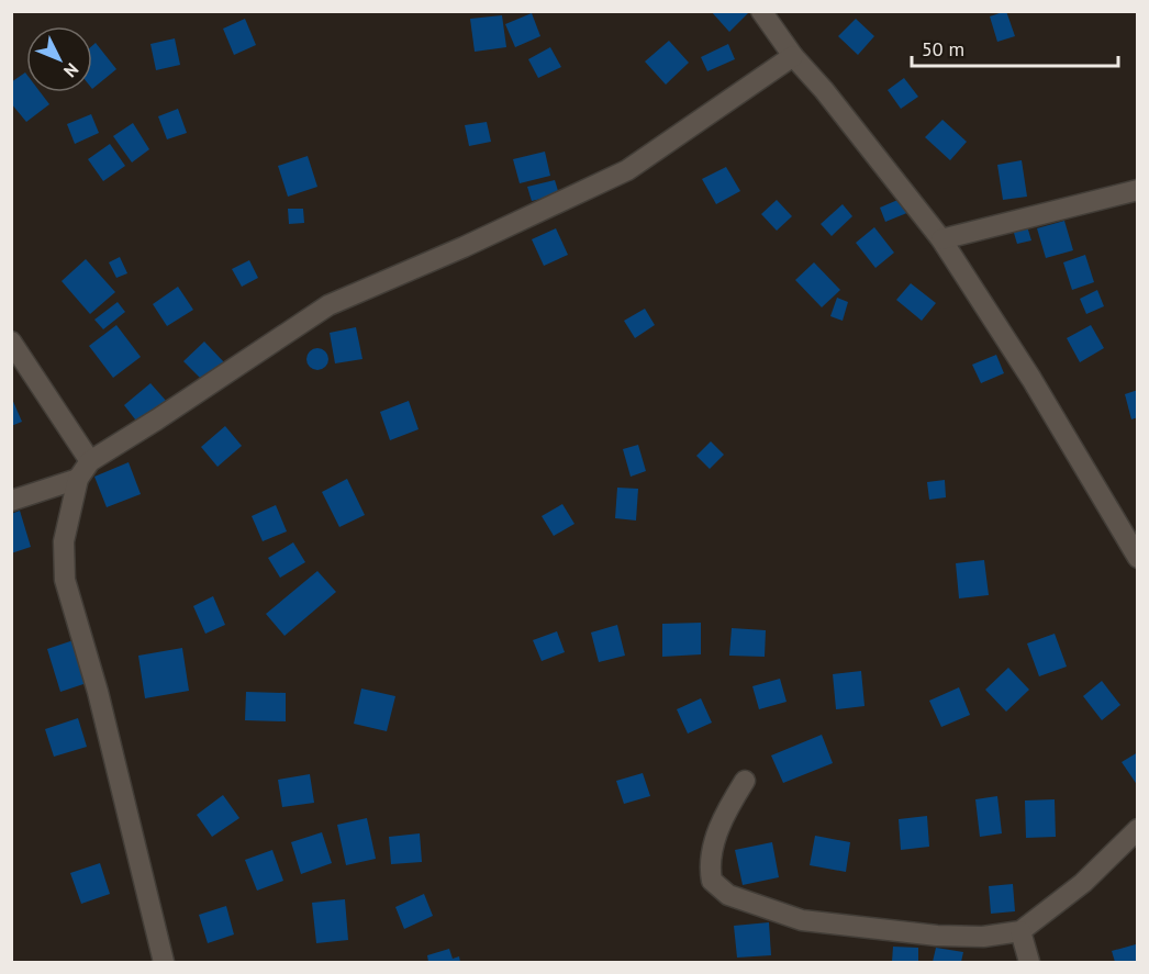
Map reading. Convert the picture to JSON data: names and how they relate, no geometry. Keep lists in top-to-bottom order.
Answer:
{
  "scale_bar": "50 m",
  "north": "bottom right"
}
